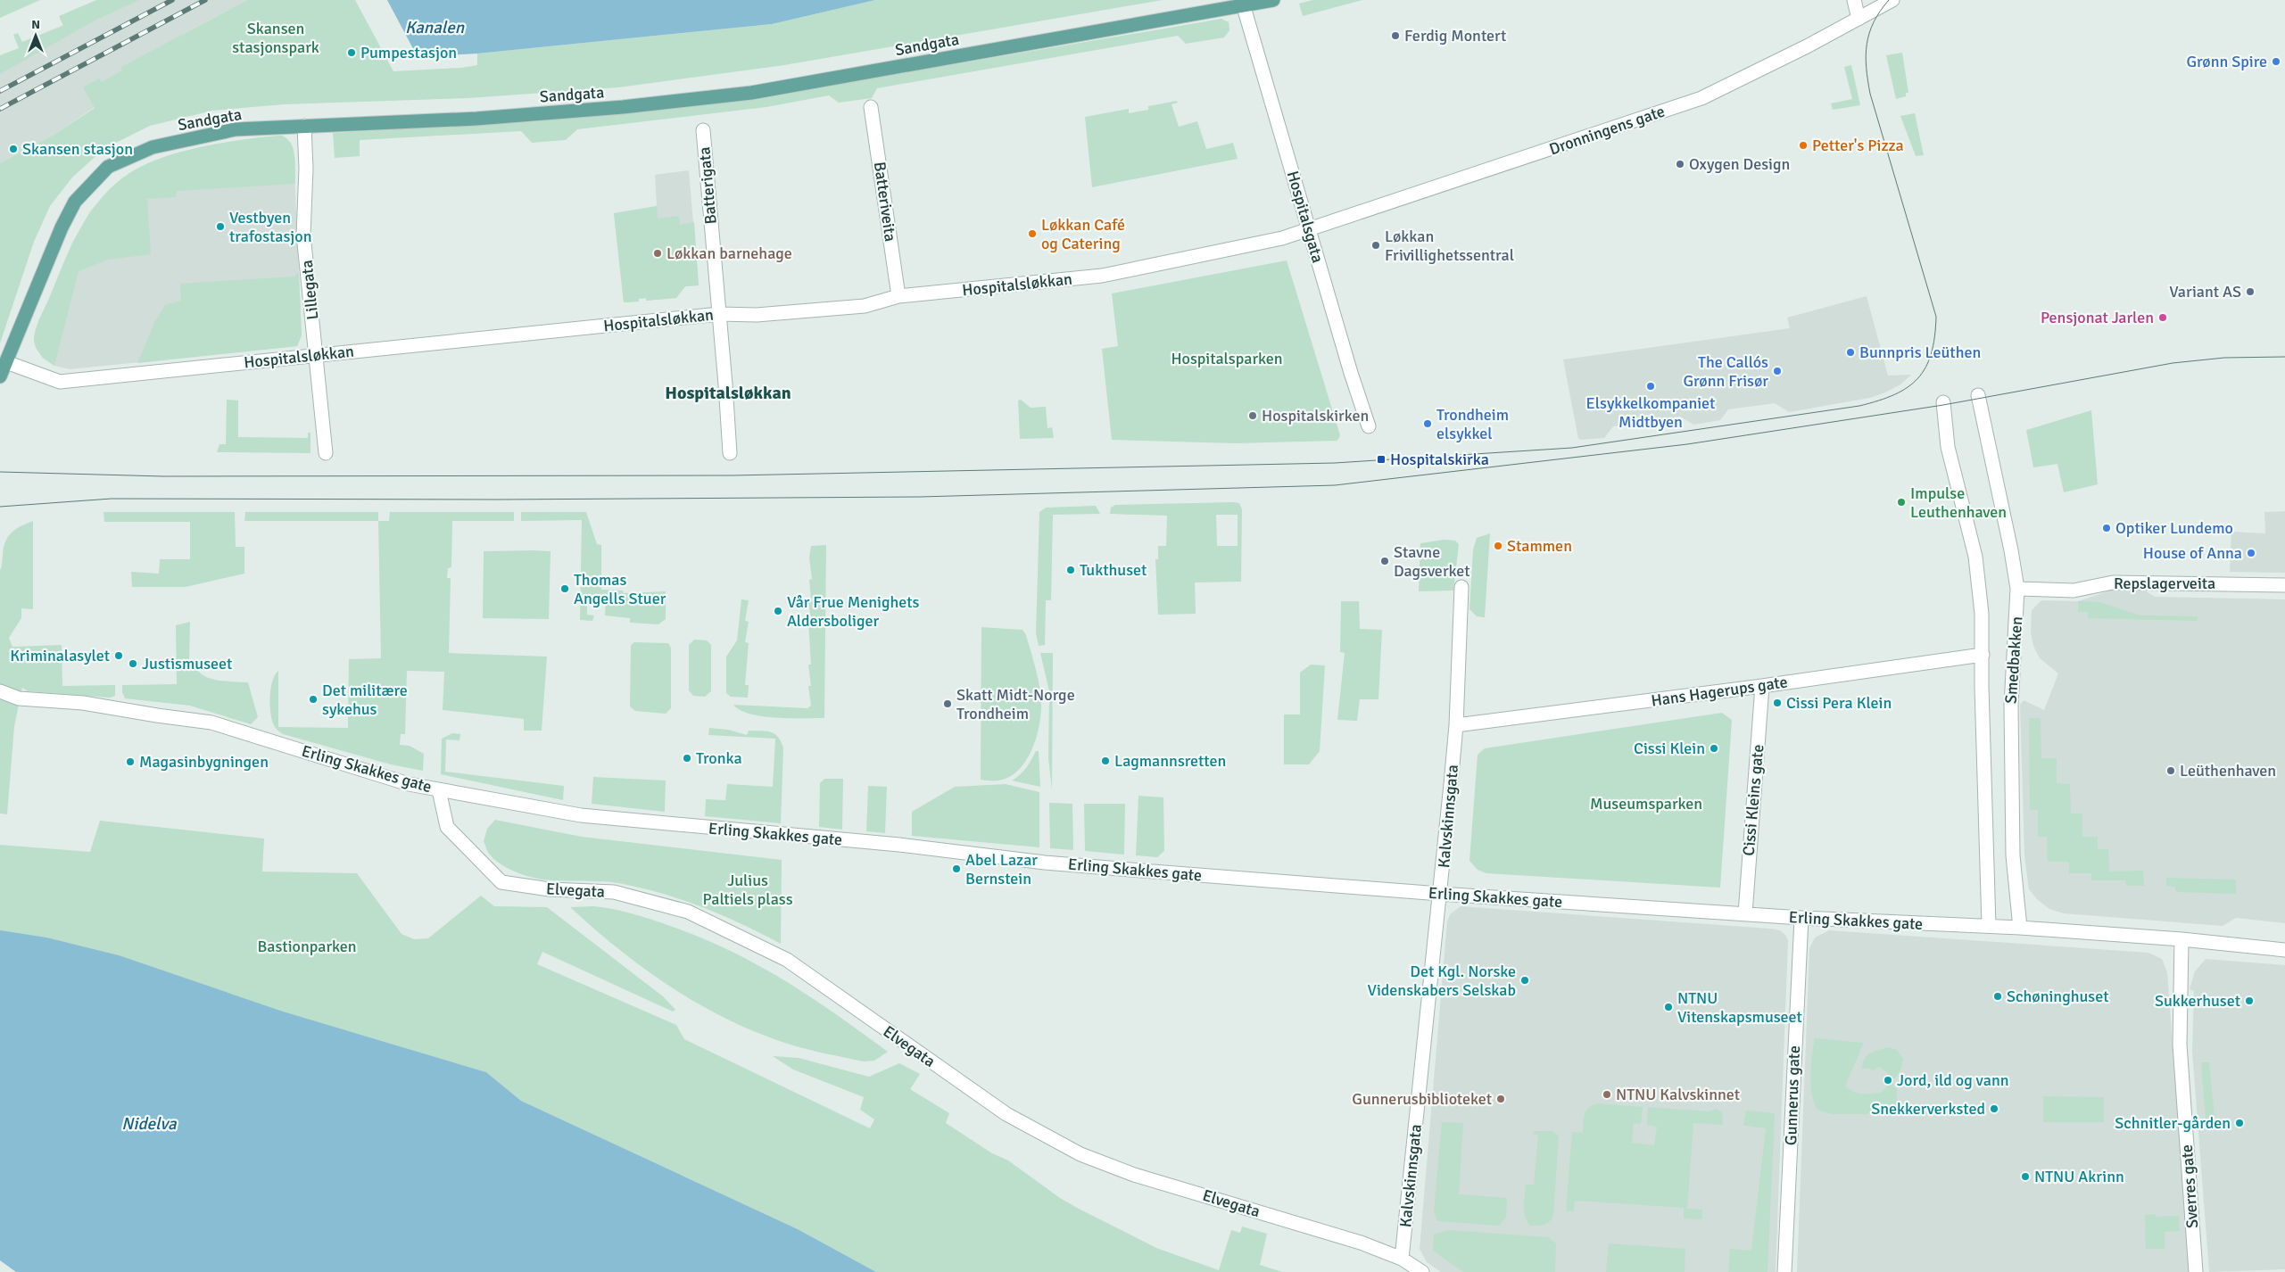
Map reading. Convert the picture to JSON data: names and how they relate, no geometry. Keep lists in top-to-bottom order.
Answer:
{
  "streets": {
    "main road": ["Sandgata"],
    "street": [
      "Dronningens gate",
      "Batterigata",
      "Batteriveita",
      "Hospitalsgata",
      "Hospitalsløkkan",
      "Lillegata",
      "Repslagerveita",
      "Smedbakken",
      "Hans Hagerups gate",
      "Erling Skakkes gate",
      "Cissi Kleins gate",
      "Kalvskinnsgata",
      "Elvegata",
      "Gunnerus gate",
      "Sverres gate"
    ]
  },
  "crossings": [
    ["Sandgata", "Hospitalsgata"],
    ["Sandgata", "Hospitalsløkkan"],
    ["Sandgata", "Lillegata"],
    ["Dronningens gate", "Hospitalsgata"],
    ["Dronningens gate", "Hospitalsløkkan"],
    ["Batterigata", "Hospitalsløkkan"],
    ["Batteriveita", "Hospitalsløkkan"],
    ["Hospitalsgata", "Hospitalsløkkan"],
    ["Hospitalsløkkan", "Lillegata"],
    ["Repslagerveita", "Smedbakken"],
    ["Smedbakken", "Hans Hagerups gate"],
    ["Smedbakken", "Erling Skakkes gate"],
    ["Hans Hagerups gate", "Cissi Kleins gate"],
    ["Hans Hagerups gate", "Kalvskinnsgata"],
    ["Erling Skakkes gate", "Cissi Kleins gate"],
    ["Erling Skakkes gate", "Kalvskinnsgata"],
    ["Erling Skakkes gate", "Elvegata"],
    ["Erling Skakkes gate", "Gunnerus gate"],
    ["Erling Skakkes gate", "Sverres gate"],
    ["Kalvskinnsgata", "Elvegata"]
  ],
  "districts": ["Hospitalsløkkan"],
  "water": ["Kanalen", "Nidelva"],
  "parks": [
    "Skansen stasjonspark",
    "Hospitalsparken",
    "Museumsparken",
    "Julius Paltiels plass",
    "Bastionparken"
  ],
  "places": {
    "other": [
      "Ferdig Montert",
      "Pumpestasjon",
      "Grønn Spire",
      "Petter's Pizza",
      "Skansen stasjon",
      "Oxygen Design",
      "Vestbyen trafostasjon",
      "Løkkan Café og Catering",
      "Løkkan Frivillighetssentral",
      "Løkkan barnehage",
      "Variant AS",
      "Pensjonat Jarlen",
      "Bunnpris Leüthen",
      "The Callós Grønn Frisør",
      "Elsykkelkompaniet Midtbyen",
      "Hospitalskirken",
      "Trondheim elsykkel",
      "Impulse Leuthenhaven",
      "Optiker Lundemo",
      "Stammen",
      "House of Anna",
      "Stavne Dagsverket",
      "Tukthuset",
      "Thomas Angells Stuer",
      "Vår Frue Menighets Aldersboliger",
      "Kriminalasylet",
      "Justismuseet",
      "Det militære sykehus",
      "Cissi Pera Klein",
      "Skatt Midt-Norge Trondheim",
      "Cissi Klein",
      "Tronka",
      "Lagmannsretten",
      "Magasinbygningen",
      "Leüthenhaven",
      "Abel Lazar Bernstein",
      "Det Kgl. Norske Videnskabers Selskab",
      "Schøninghuset",
      "Sukkerhuset",
      "NTNU Vitenskapsmuseet",
      "Jord, ild og vann",
      "NTNU Kalvskinnet",
      "Gunnerusbiblioteket",
      "Snekkerverksted",
      "Schnitler-gården",
      "NTNU Akrinn"
    ],
    "transit": ["Hospitalskirka"]
  },
  "north": "top"
}
